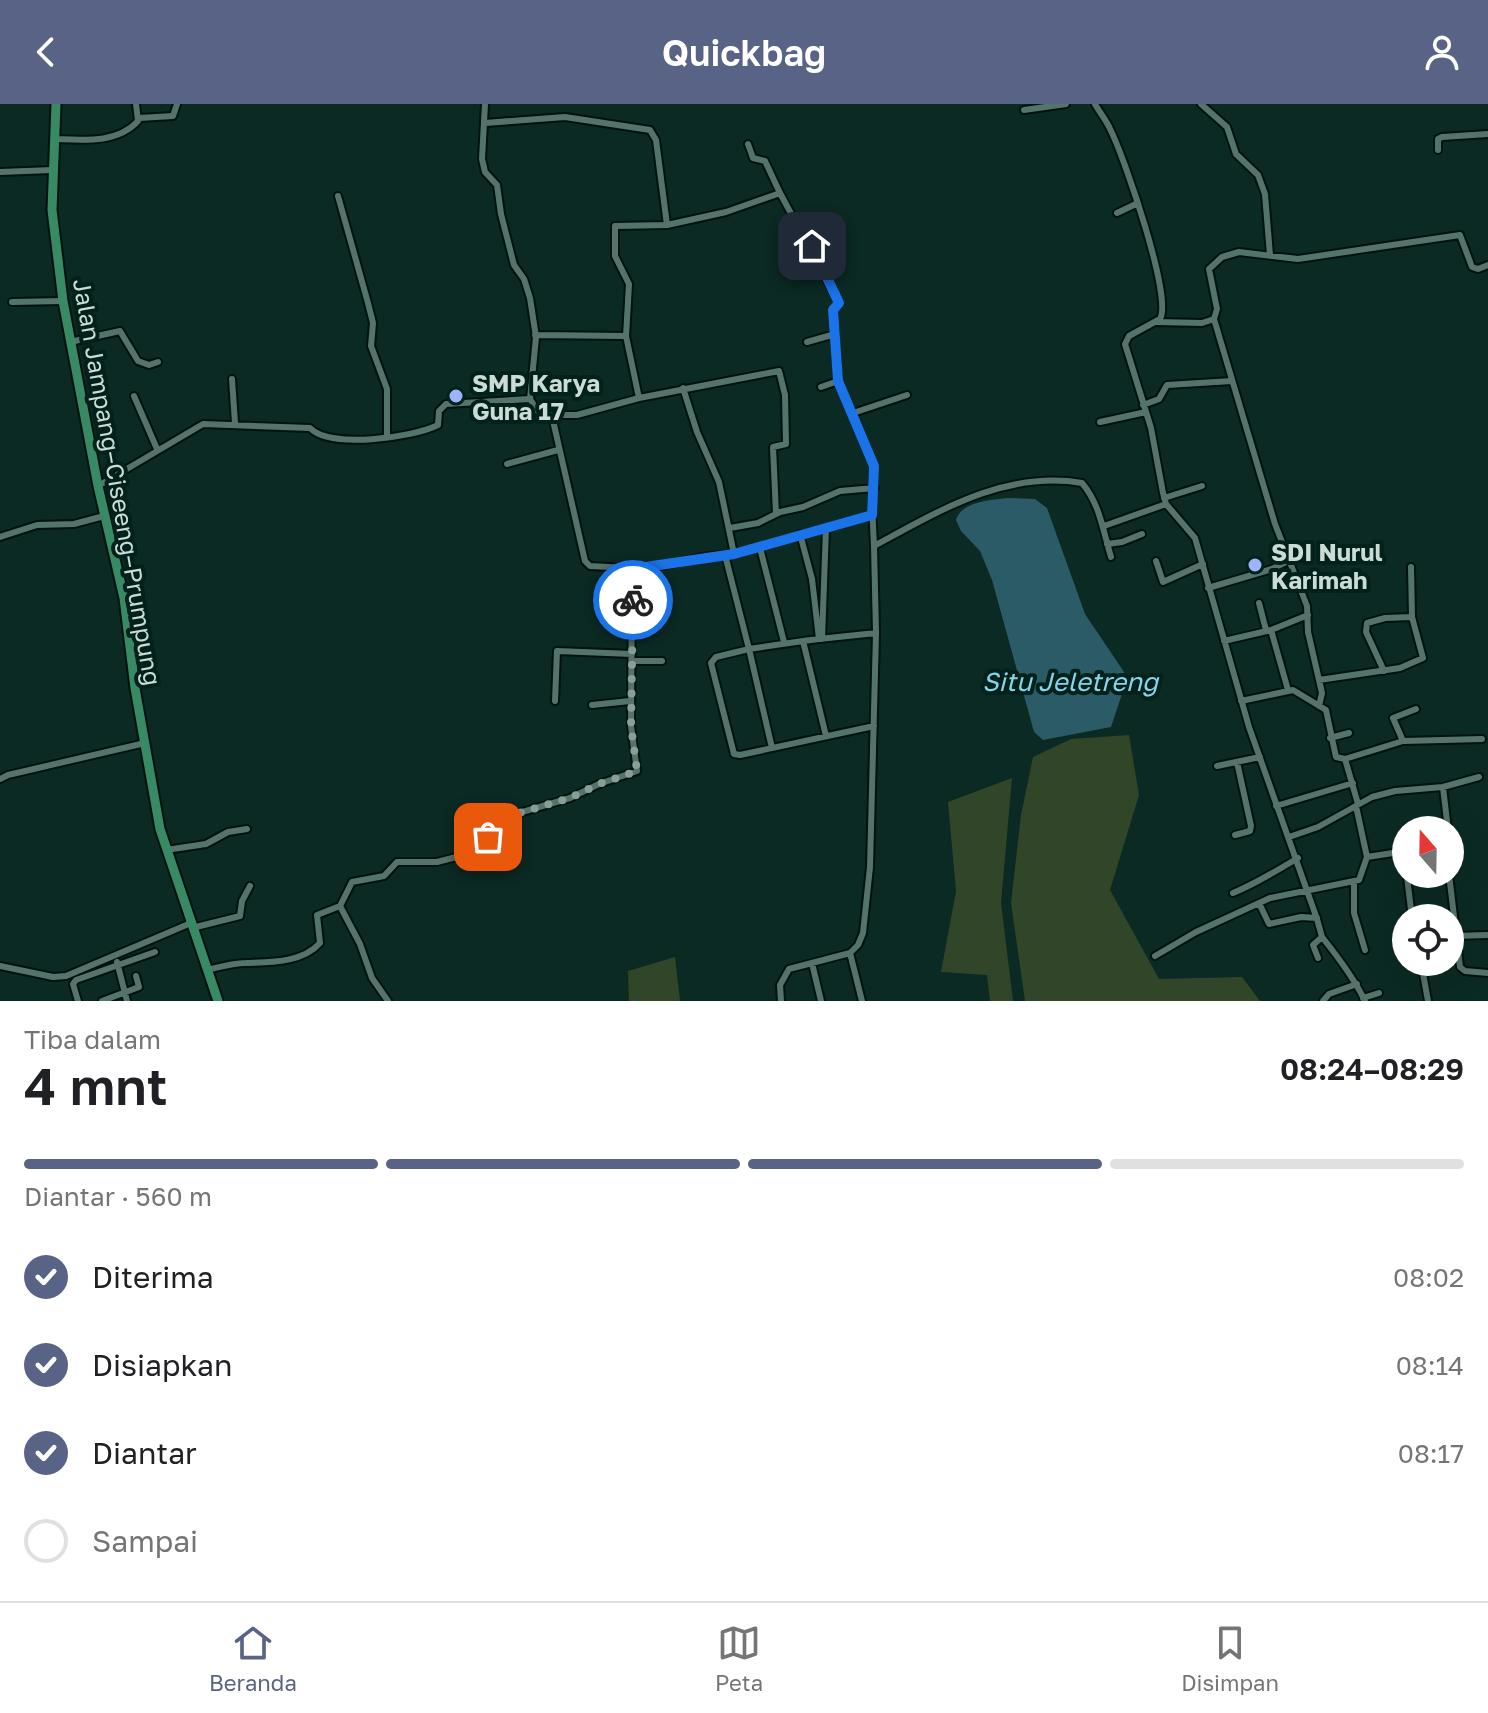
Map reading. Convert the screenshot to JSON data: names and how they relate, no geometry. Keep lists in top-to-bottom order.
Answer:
{
  "streets": {
    "main road": ["Jalan Jampang–Ciseeng–Prumpung"]
  },
  "water": ["Situ Jeletreng"],
  "places": ["SMP Karya Guna 17", "SDI Nurul Karimah"],
  "north": "top",
  "page": {
    "header": "Quickbag",
    "heading": ["4 mnt", "Tiba dalam", "08:24–08:29"],
    "bar": "Diantar · 560 m",
    "list": [
      ["Diterima", "08:02"],
      ["Disiapkan", "08:14"],
      ["Diantar", "08:17"],
      "Sampai"
    ],
    "tabs": ["Beranda", "Peta", "Disimpan"]
  }
}
